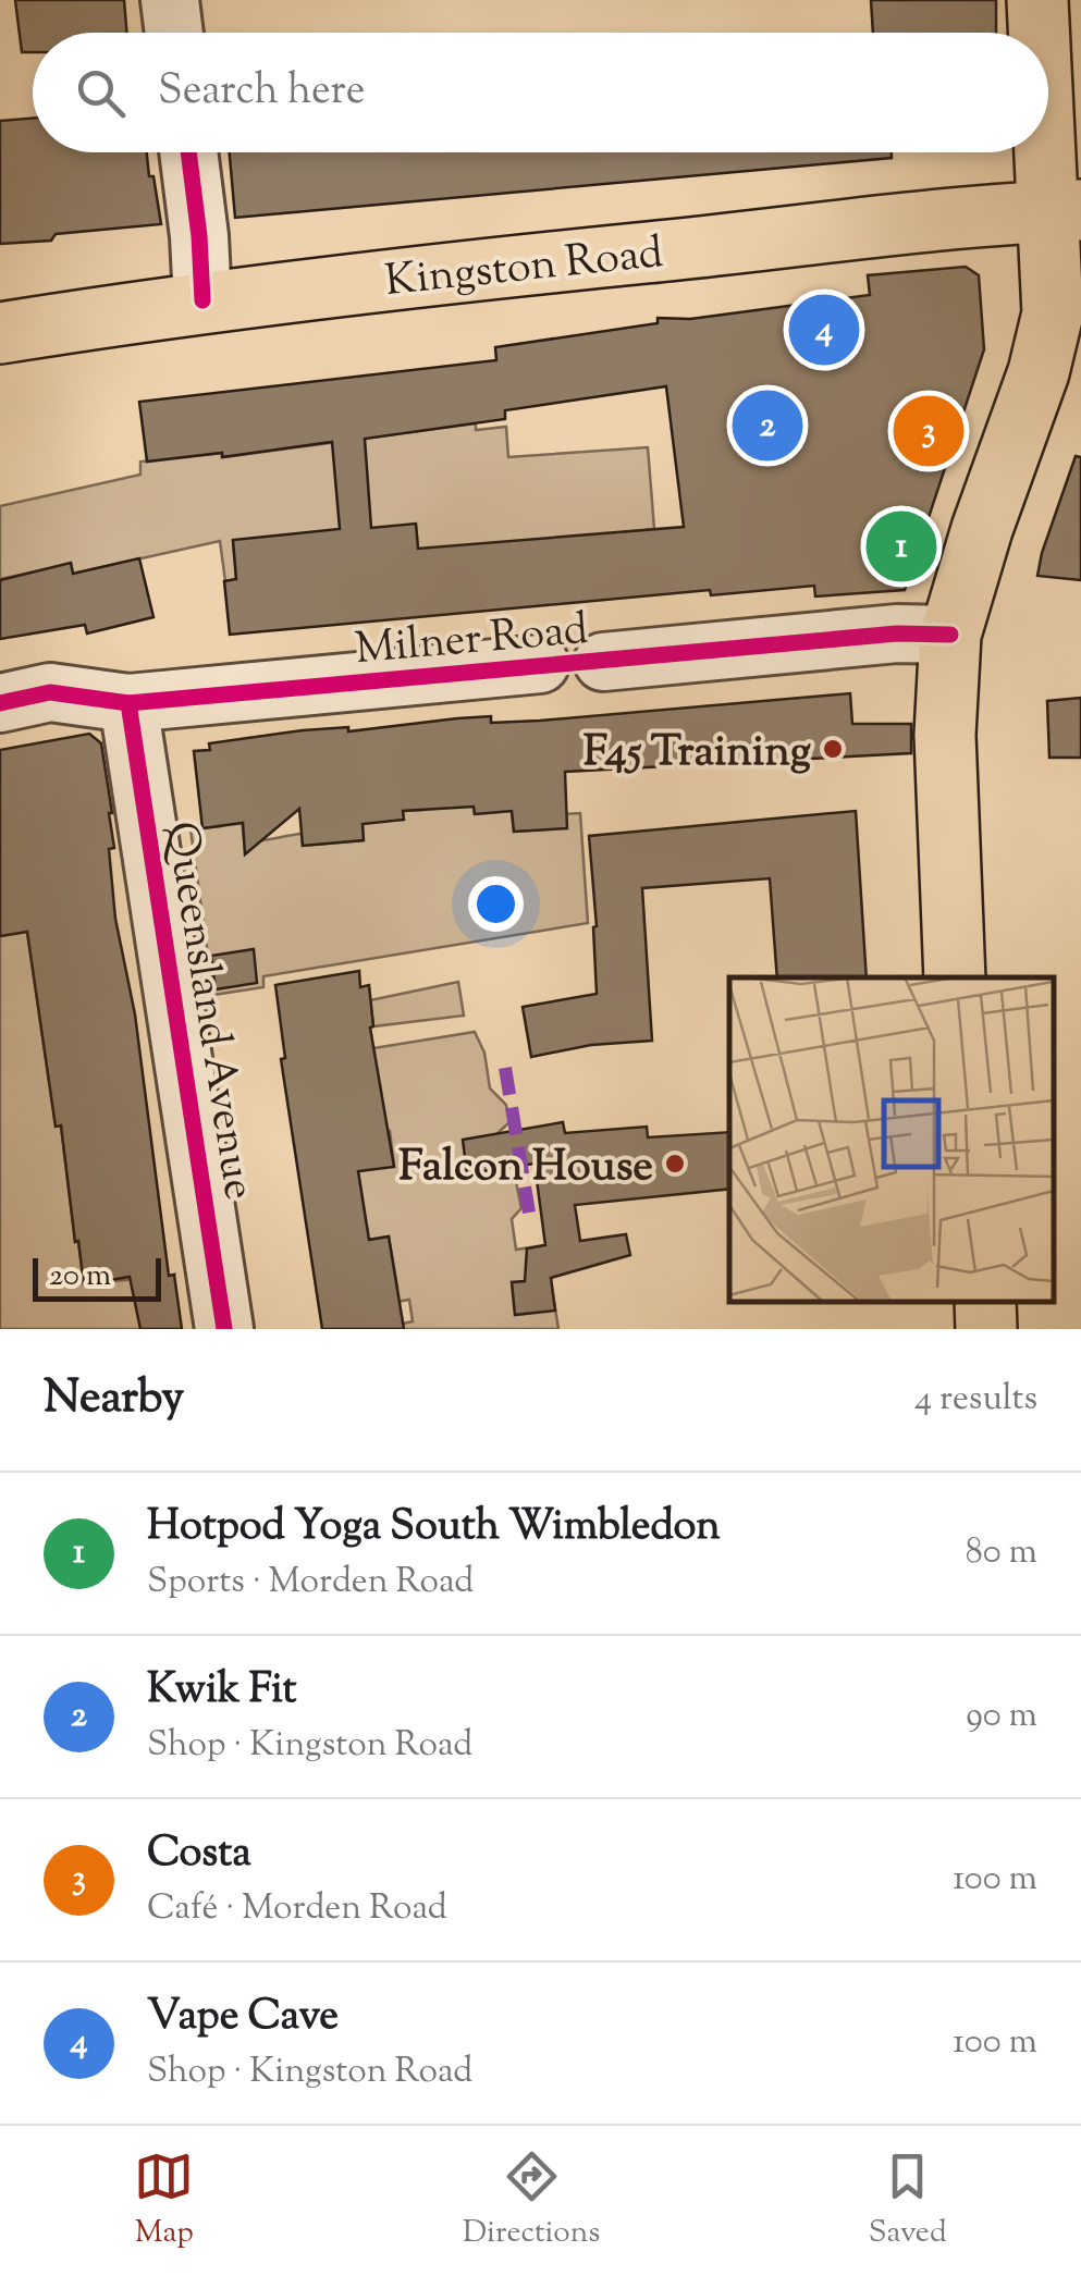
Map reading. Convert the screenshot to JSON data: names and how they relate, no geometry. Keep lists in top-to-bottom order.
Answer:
{
  "streets": {
    "main road": ["Kingston Road"],
    "street": ["Milner Road", "Queensland Avenue"]
  },
  "crossings": [
    ["Milner Road", "Queensland Avenue"]
  ],
  "places": ["F45 Training", "Falcon House"],
  "scale_bar": "20 m",
  "page": {
    "search": "Search here",
    "pins": [
      "4",
      "2",
      "3",
      "1"
    ],
    "scale": "20 m",
    "heading": ["Nearby", "4 results"],
    "list": [
      {
        "mark": "1",
        "name": "Hotpod Yoga South Wimbledon",
        "note": "Sports · Morden Road",
        "value": "80 m"
      },
      {
        "mark": "2",
        "name": "Kwik Fit",
        "note": "Shop · Kingston Road",
        "value": "90 m"
      },
      {
        "mark": "3",
        "name": "Costa",
        "note": "Café · Morden Road",
        "value": "100 m"
      },
      {
        "mark": "4",
        "name": "Vape Cave",
        "note": "Shop · Kingston Road",
        "value": "100 m"
      }
    ],
    "nav": ["Map", "Directions", "Saved"]
  }
}
